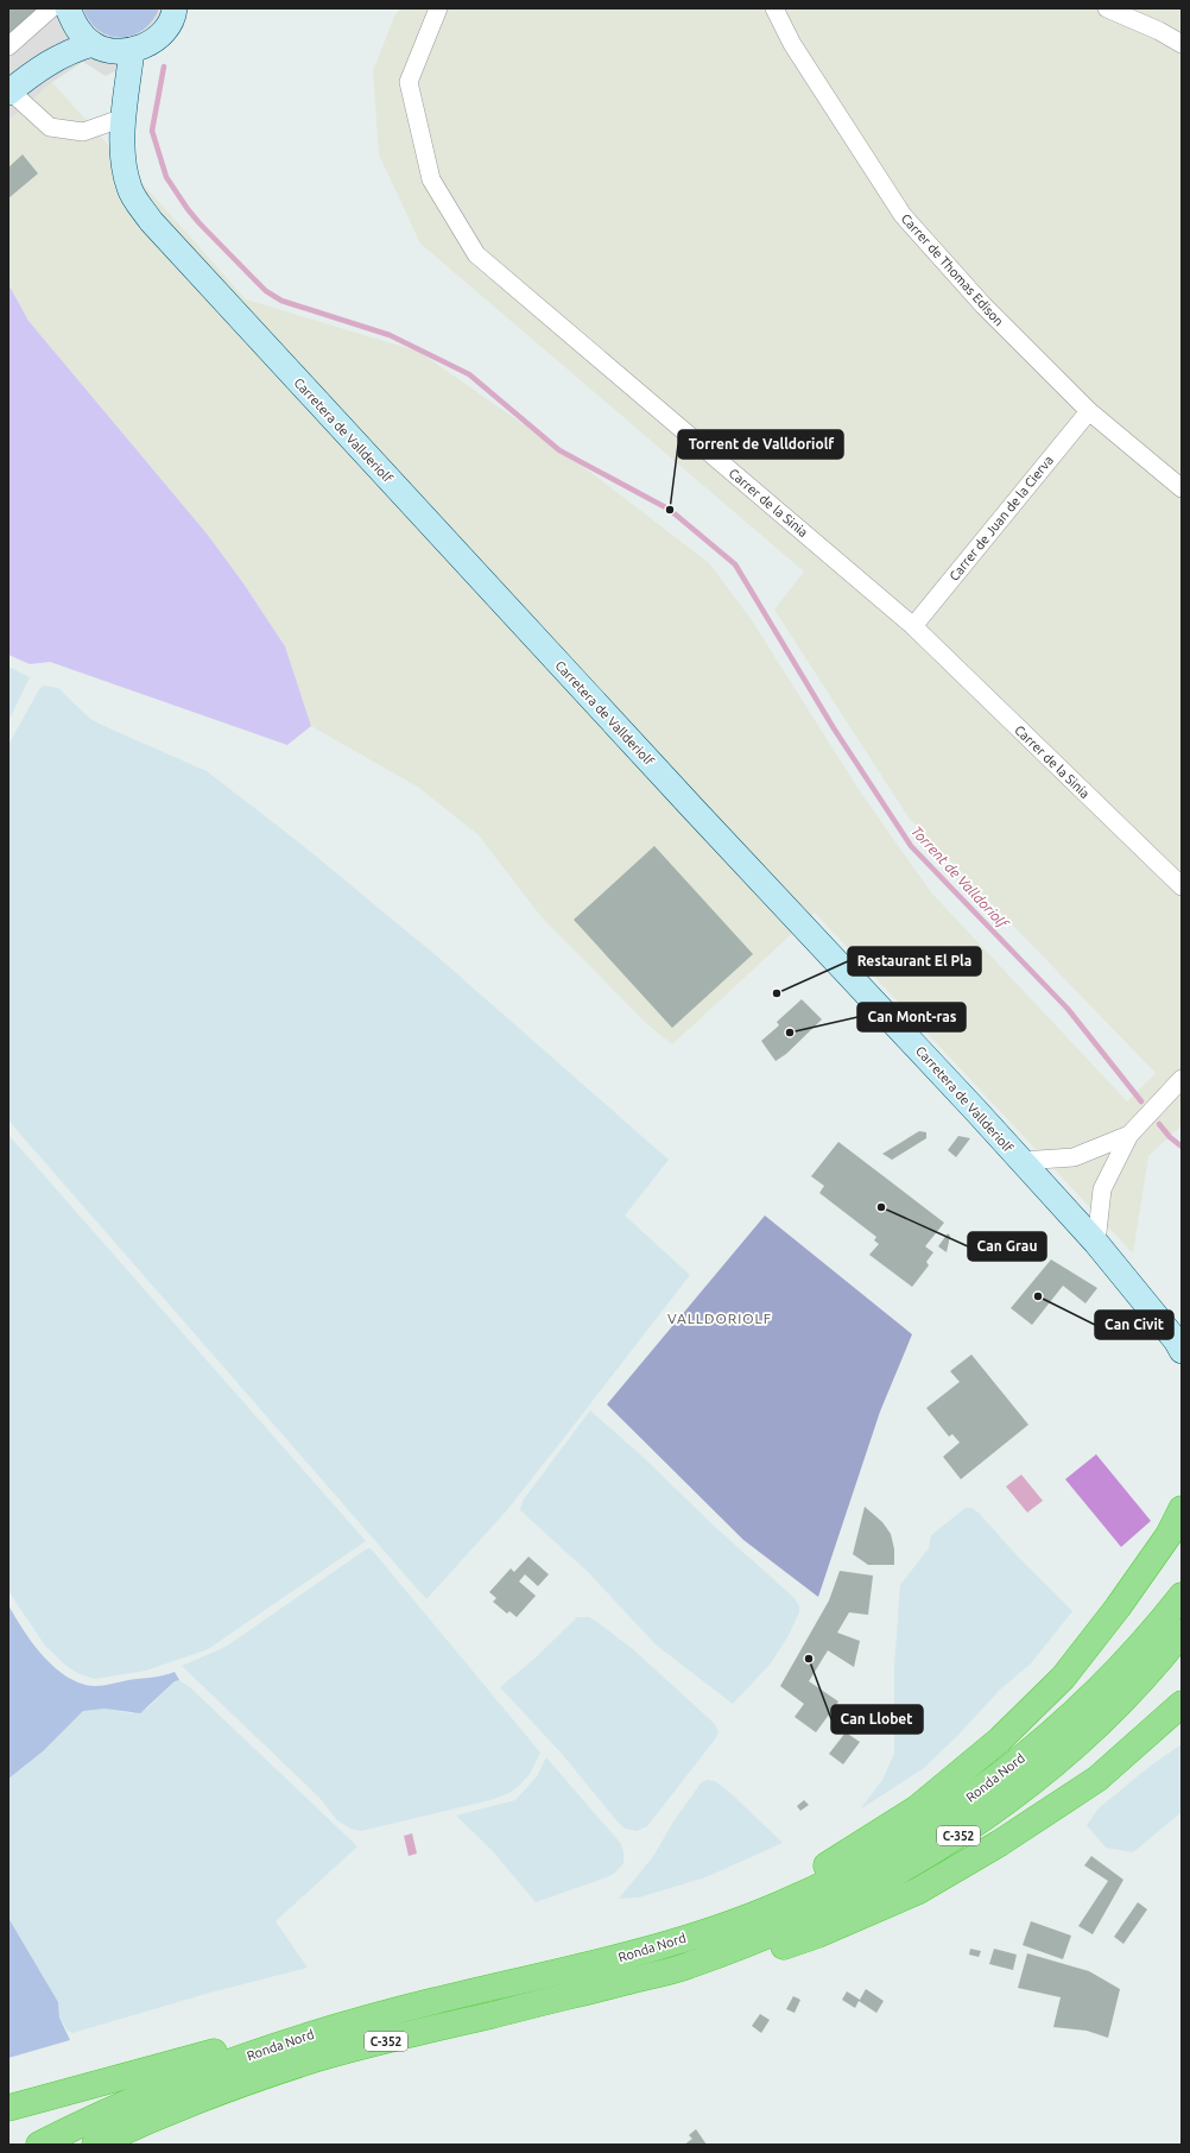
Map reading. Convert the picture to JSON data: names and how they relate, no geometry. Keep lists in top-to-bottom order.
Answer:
{
  "streets": {
    "highway": ["Ronda Nord", "C-352"],
    "street": [
      "Carrer de Thomas Edison",
      "Carretera de Vallderiolf",
      "Carrer de la Sinia",
      "Carrer de Juan de la Cierva"
    ]
  },
  "crossings": [
    ["Carrer de Thomas Edison", "Carrer de Juan de la Cierva"],
    ["Carrer de la Sinia", "Carrer de Juan de la Cierva"]
  ],
  "districts": ["VALLDORIOLF"],
  "water": ["Torrent de Valldoriolf"],
  "places": [
    "Torrent de Valldoriolf",
    "Restaurant El Pla",
    "Can Mont-ras",
    "Can Grau",
    "Can Civit",
    "Can Llobet"
  ]
}
